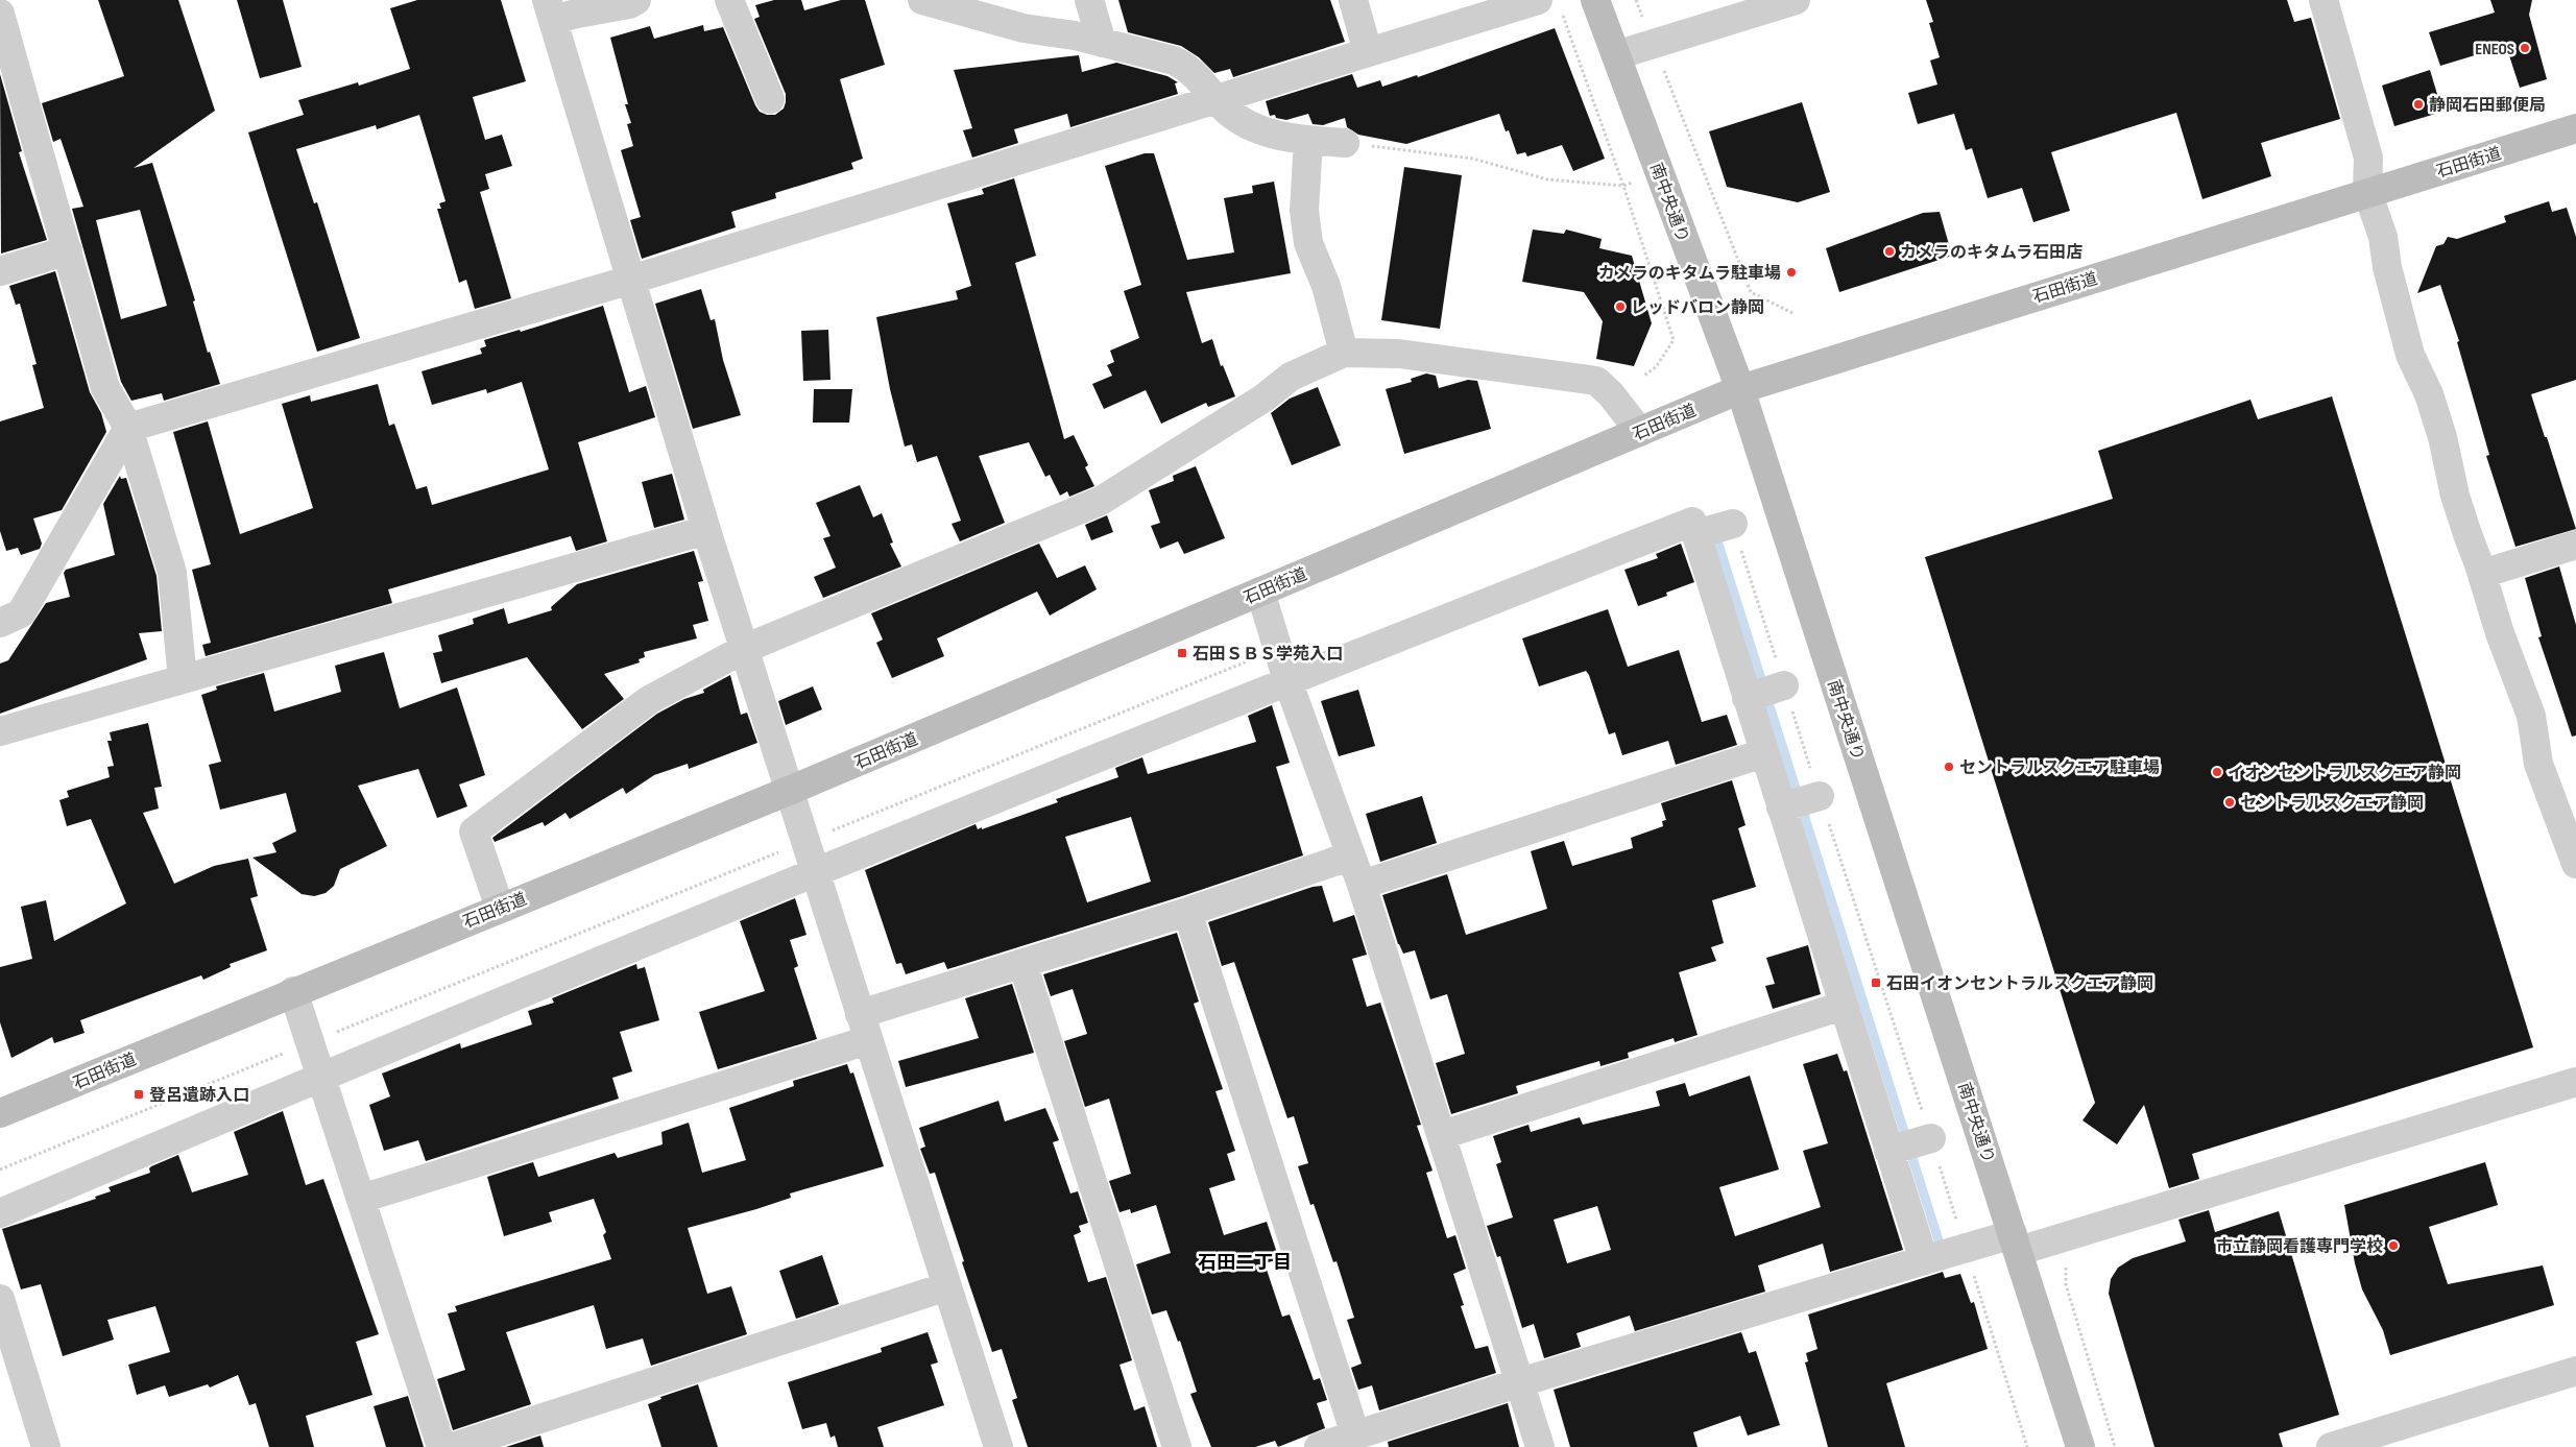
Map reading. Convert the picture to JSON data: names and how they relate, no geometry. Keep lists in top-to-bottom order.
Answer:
{
  "streets": {
    "street": ["石田街道", "南中央通り"]
  },
  "crossings": [
    ["石田街道", "南中央通り"]
  ],
  "districts": ["石田二丁目"],
  "places": {
    "other": [
      "ENEOS",
      "静岡石田郵便局",
      "カメラのキタムラ石田店",
      "カメラのキタムラ駐車場",
      "レッドバロン静岡",
      "セントラルスクエア駐車場",
      "イオンセントラルスクエア静岡",
      "セントラルスクエア静岡",
      "市立静岡看護専門学校"
    ],
    "transit": ["石田ＳＢＳ学苑入口", "石田イオンセントラルスクエア静岡", "登呂遺跡入口"]
  }
}
